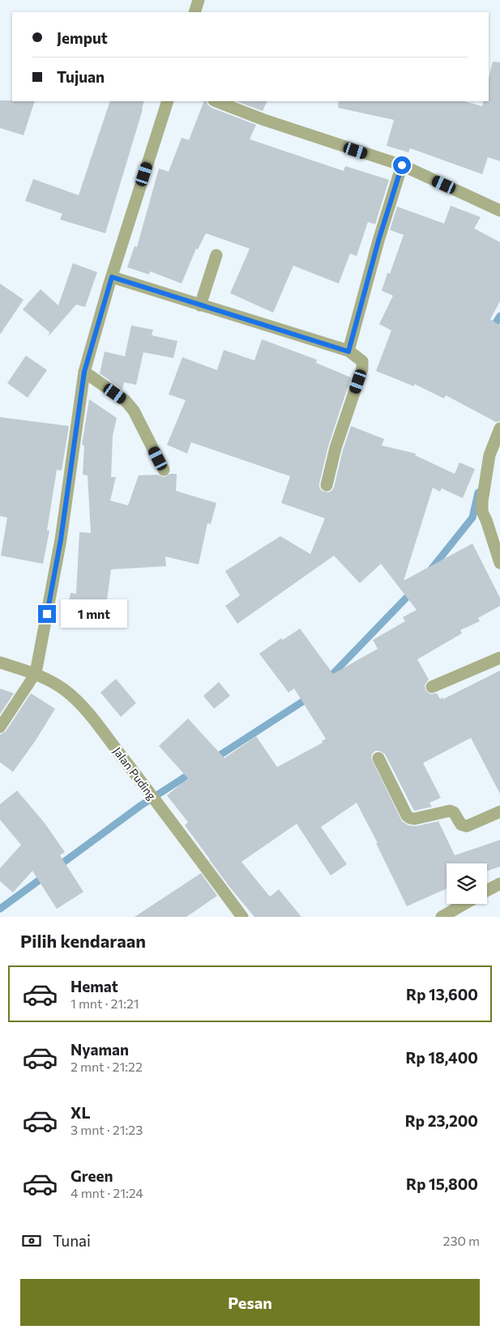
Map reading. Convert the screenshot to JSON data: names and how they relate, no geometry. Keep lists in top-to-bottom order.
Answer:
{
  "streets": {
    "street": ["Jalan Puding"]
  },
  "page": {
    "banner": ["Jemput", "Tujuan"],
    "bubble": "1 mnt",
    "heading": "Pilih kendaraan",
    "list": [
      {
        "name": "Hemat",
        "note": "1 mnt · 21:21",
        "value": "Rp 13,600"
      },
      {
        "name": "Nyaman",
        "note": "2 mnt · 21:22",
        "value": "Rp 18,400"
      },
      {
        "name": "XL",
        "note": "3 mnt · 21:23",
        "value": "Rp 23,200"
      },
      {
        "name": "Green",
        "note": "4 mnt · 21:24",
        "value": "Rp 15,800"
      }
    ],
    "pay": ["Tunai", "230 m"],
    "buttons": "Pesan"
  }
}
